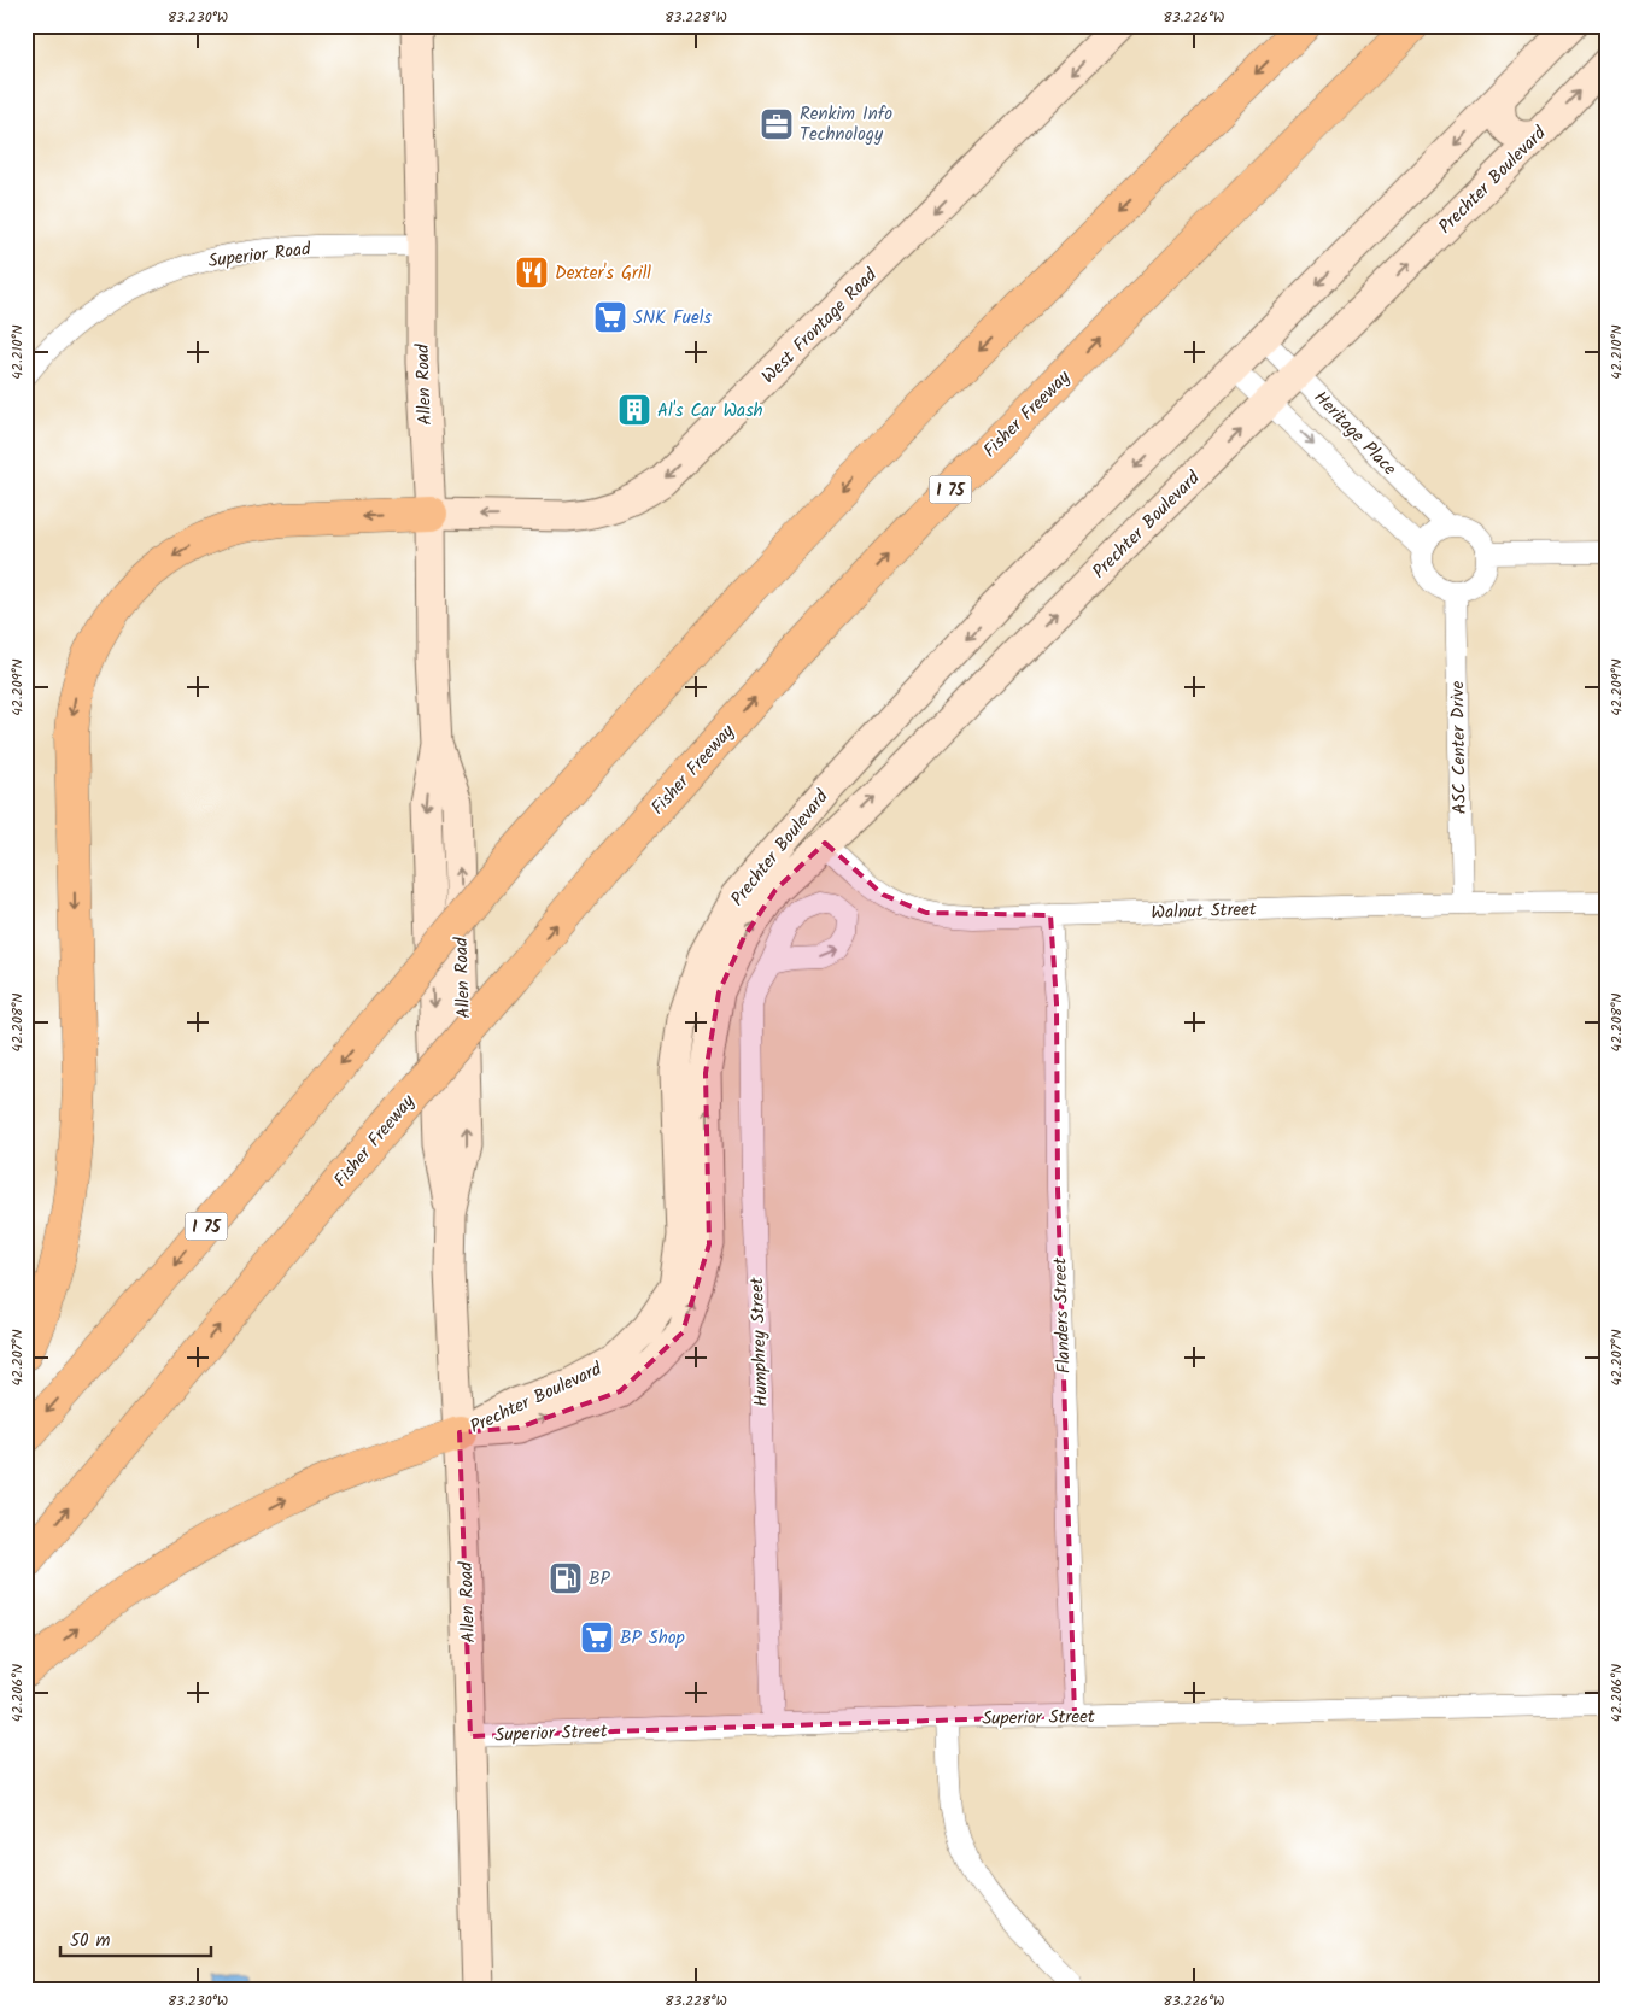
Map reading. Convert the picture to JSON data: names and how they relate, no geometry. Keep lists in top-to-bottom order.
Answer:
{
  "streets": {
    "highway": ["Fisher Freeway", "I 75"],
    "main road": ["Prechter Boulevard", "West Frontage Road", "Allen Road"],
    "street": [
      "Superior Road",
      "Heritage Place",
      "ASC Center Drive",
      "Walnut Street",
      "Flanders Street",
      "Humphrey Street",
      "Superior Street"
    ]
  },
  "crossings": [
    ["Prechter Boulevard", "Allen Road"],
    ["Prechter Boulevard", "Heritage Place"],
    ["Prechter Boulevard", "Walnut Street"],
    ["Superior Road", "Allen Road"],
    ["West Frontage Road", "Allen Road"],
    ["Allen Road", "Superior Street"],
    ["Heritage Place", "ASC Center Drive"],
    ["ASC Center Drive", "Walnut Street"],
    ["Walnut Street", "Flanders Street"],
    ["Flanders Street", "Superior Street"],
    ["Humphrey Street", "Superior Street"]
  ],
  "one_way": ["West Frontage Road"],
  "places": {
    "office": ["Renkim Info Technology"],
    "restaurant": ["Dexter's Grill"],
    "supermarket": ["SNK Fuels", "BP Shop"],
    "building": ["Al's Car Wash"],
    "fuel station": ["BP"]
  },
  "scale_bar": "50 m",
  "coordinates": [
    "83.230°W",
    "83.228°W",
    "83.226°W",
    "42.210°N",
    "42.209°N",
    "42.208°N",
    "42.207°N",
    "42.206°N"
  ]
}
